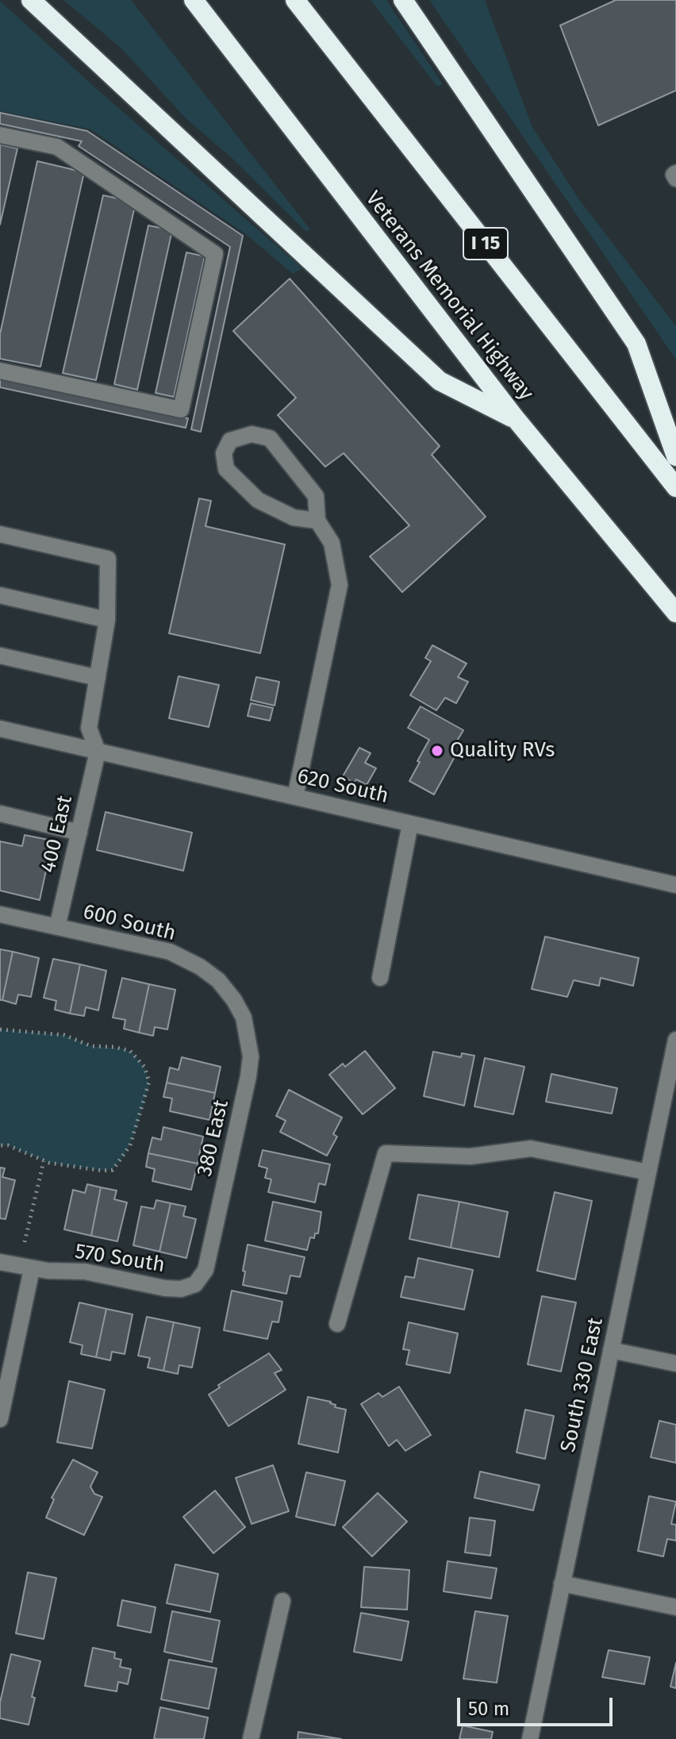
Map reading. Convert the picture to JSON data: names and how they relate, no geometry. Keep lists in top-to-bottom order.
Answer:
{
  "streets": {
    "highway": ["I 15", "Veterans Memorial Highway"],
    "street": [
      "620 South",
      "400 East",
      "600 South",
      "380 East",
      "570 South",
      "South 330 East"
    ]
  },
  "crossings": [
    ["620 South", "400 East"],
    ["400 East", "600 South"],
    ["600 South", "380 East"],
    ["380 East", "570 South"]
  ],
  "places": ["Quality RVs"],
  "scale_bar": "50 m"
}
